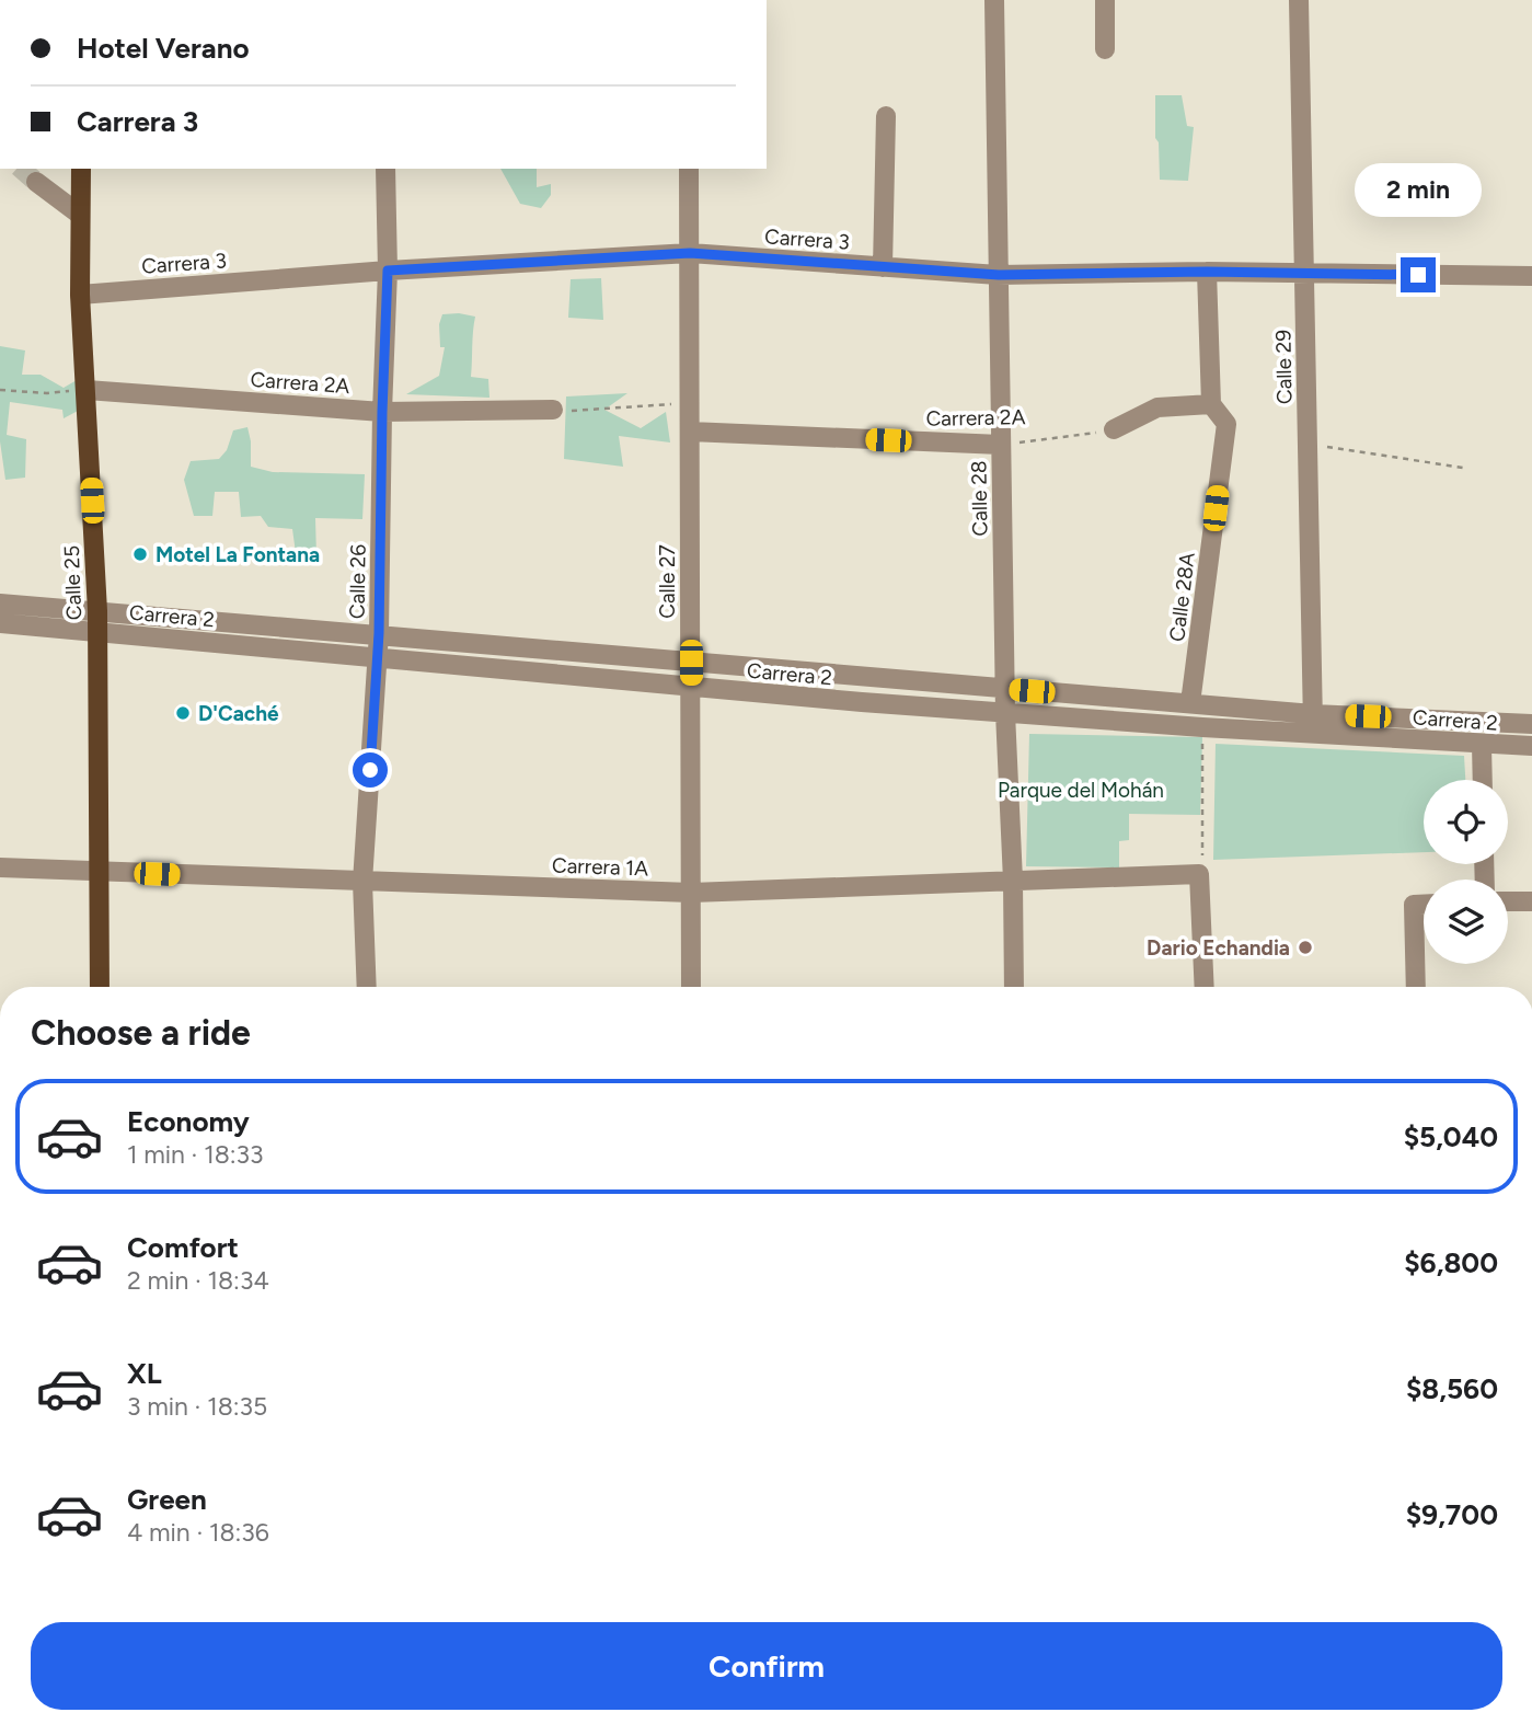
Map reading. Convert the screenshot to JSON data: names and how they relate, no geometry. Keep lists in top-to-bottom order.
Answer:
{
  "streets": {
    "main road": ["Calle 25"],
    "street": [
      "Carrera 3",
      "Calle 29",
      "Carrera 2A",
      "Calle 28",
      "Calle 26",
      "Calle 27",
      "Calle 28A",
      "Carrera 2",
      "Carrera 1A"
    ]
  },
  "crossings": [
    ["Carrera 3", "Calle 29"],
    ["Carrera 3", "Calle 28"],
    ["Carrera 3", "Calle 26"],
    ["Carrera 3", "Calle 27"],
    ["Carrera 3", "Calle 25"],
    ["Carrera 3", "Calle 28A"],
    ["Calle 29", "Carrera 2"],
    ["Carrera 2A", "Calle 28"],
    ["Carrera 2A", "Calle 26"],
    ["Carrera 2A", "Calle 27"],
    ["Carrera 2A", "Calle 25"],
    ["Calle 28", "Carrera 2"],
    ["Calle 28", "Carrera 1A"],
    ["Calle 26", "Carrera 2"],
    ["Calle 26", "Carrera 1A"],
    ["Calle 27", "Carrera 2"],
    ["Calle 27", "Carrera 1A"],
    ["Calle 25", "Carrera 2"],
    ["Calle 25", "Carrera 1A"],
    ["Calle 28A", "Carrera 2"]
  ],
  "parks": ["Parque del Mohán"],
  "places": ["Motel La Fontana", "D'Caché", "Dario Echandia"],
  "page": {
    "banner": ["Hotel Verano", "Carrera 3"],
    "bubble": "2 min",
    "heading": "Choose a ride",
    "list": [
      {
        "name": "Economy",
        "note": "1 min · 18:33",
        "value": "$5,040"
      },
      {
        "name": "Comfort",
        "note": "2 min · 18:34",
        "value": "$6,800"
      },
      {
        "name": "XL",
        "note": "3 min · 18:35",
        "value": "$8,560"
      },
      {
        "name": "Green",
        "note": "4 min · 18:36",
        "value": "$9,700"
      }
    ],
    "buttons": "Confirm"
  }
}
